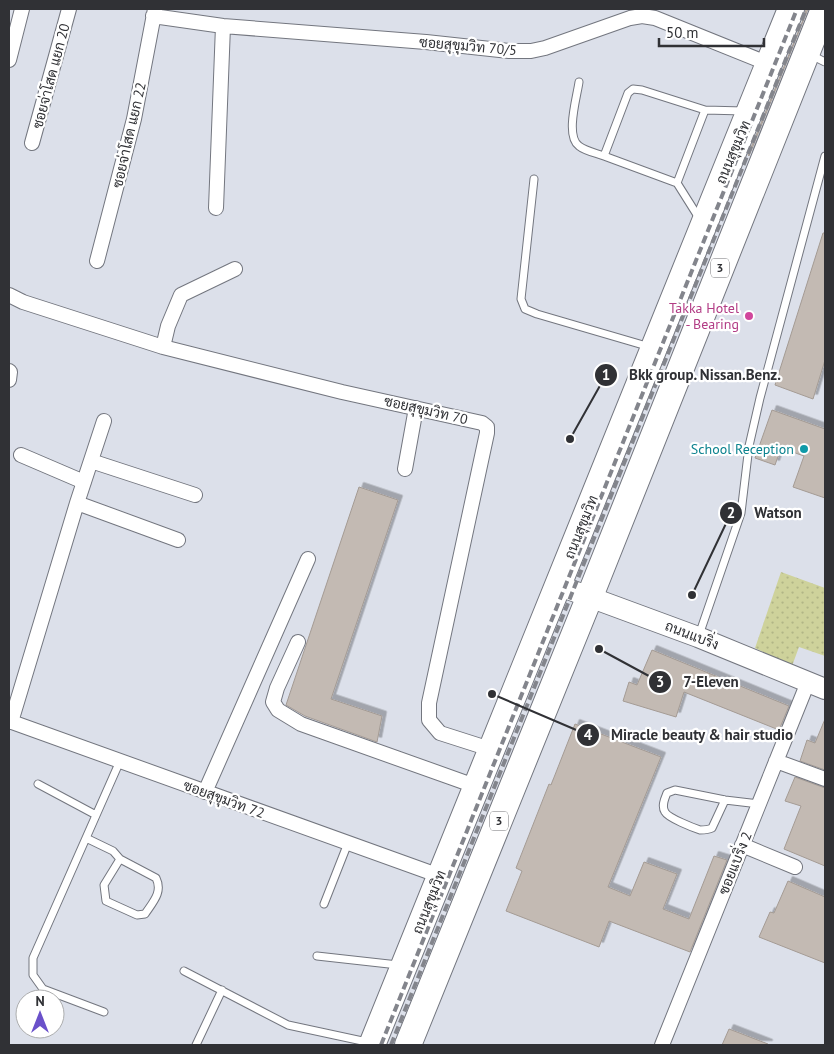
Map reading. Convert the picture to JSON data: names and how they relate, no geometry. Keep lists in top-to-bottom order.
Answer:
{
  "streets": {
    "highway": ["ถนนสุขุมวิท", "3"],
    "main road": ["ถนนแบริ่ง"],
    "street": [
      "ซอยสุขุมวิท 70/5",
      "ซอยจ่าโสด แยก 20",
      "ซอยจ่าโสด แยก 22",
      "ซอยสุขุมวิท 70",
      "ซอยสุขุมวิท 72",
      "ซอยแบริ่ง 2"
    ]
  },
  "crossings": [
    ["ซอยสุขุมวิท 70/5", "ซอยจ่าโสด แยก 22"],
    ["ซอยสุขุมวิท 70/5", "ถนนสุขุมวิท"],
    ["ถนนสุขุมวิท", "ซอยสุขุมวิท 70"],
    ["ถนนสุขุมวิท", "ถนนแบริ่ง"],
    ["ถนนสุขุมวิท", "ซอยสุขุมวิท 72"],
    ["3", "ถนนแบริ่ง"],
    ["ถนนแบริ่ง", "ซอยแบริ่ง 2"]
  ],
  "places": [
    "Takka Hotel - Bearing",
    "Bkk group. Nissan.Benz.",
    "School Reception",
    "Watson",
    "7-Eleven",
    "Miracle beauty & hair studio"
  ],
  "scale_bar": "50 m",
  "north": "top"
}
